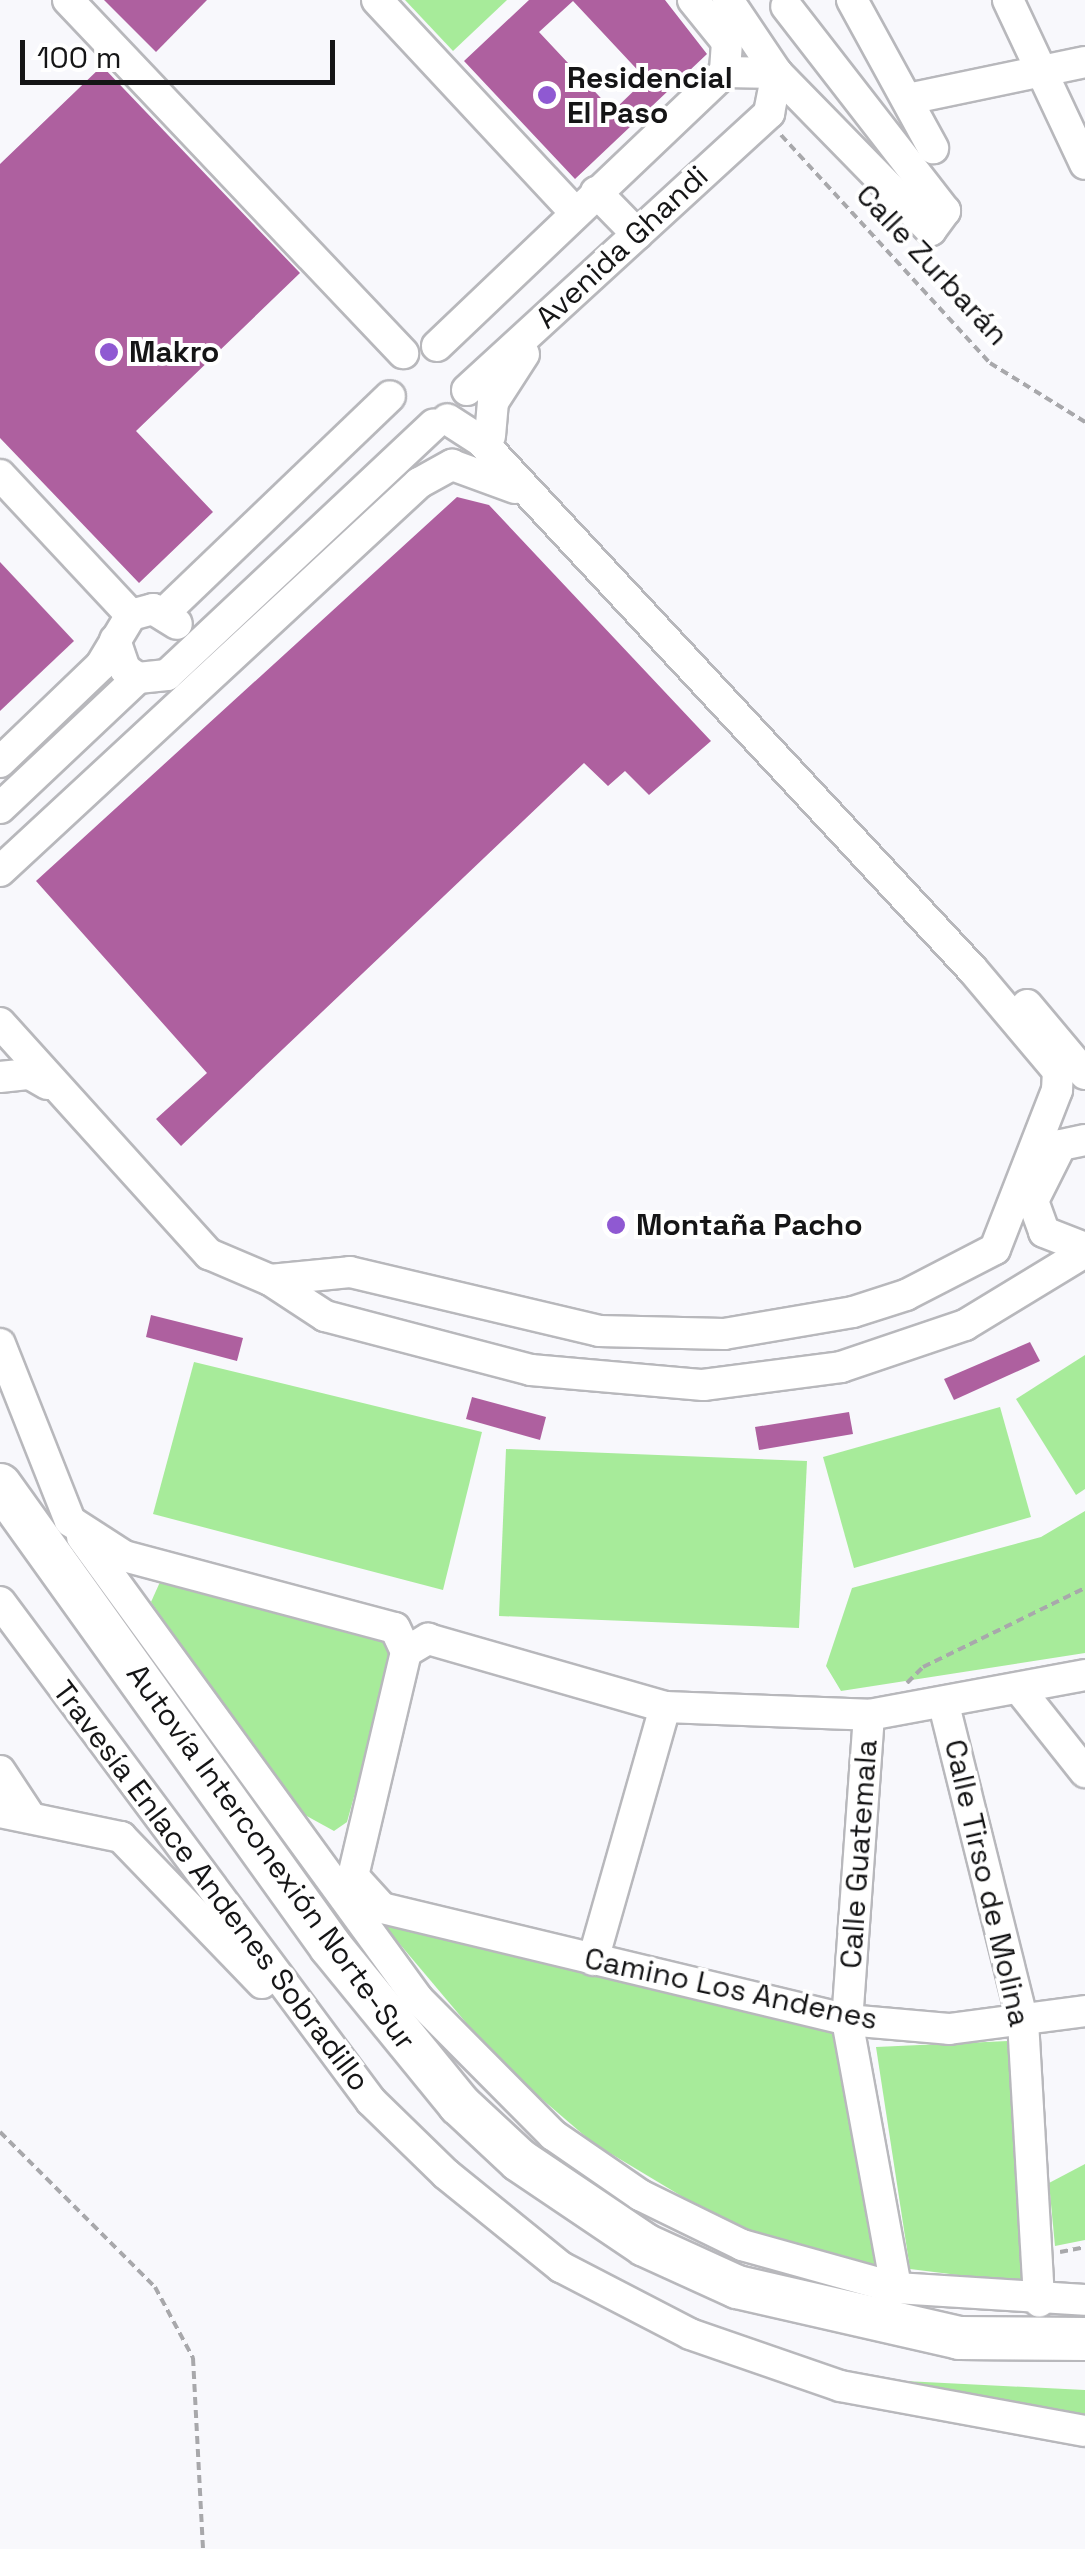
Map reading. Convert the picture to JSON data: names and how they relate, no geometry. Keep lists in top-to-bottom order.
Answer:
{
  "streets": {
    "highway": ["Autovía Interconexión Norte-Sur"],
    "street": [
      "Avenida Ghandi",
      "Calle Guatemala",
      "Calle Tirso de Molina",
      "Travesía Enlace Andenes Sobradillo",
      "Camino Los Andenes"
    ],
    "path": ["Calle Zurbarán"]
  },
  "crossings": [
    ["Avenida Ghandi", "Calle Zurbarán"],
    ["Calle Guatemala", "Camino Los Andenes"],
    ["Calle Tirso de Molina", "Camino Los Andenes"]
  ],
  "places": ["Residencial El Paso", "Makro", "Montaña Pacho"],
  "scale_bar": "100 m"
}
